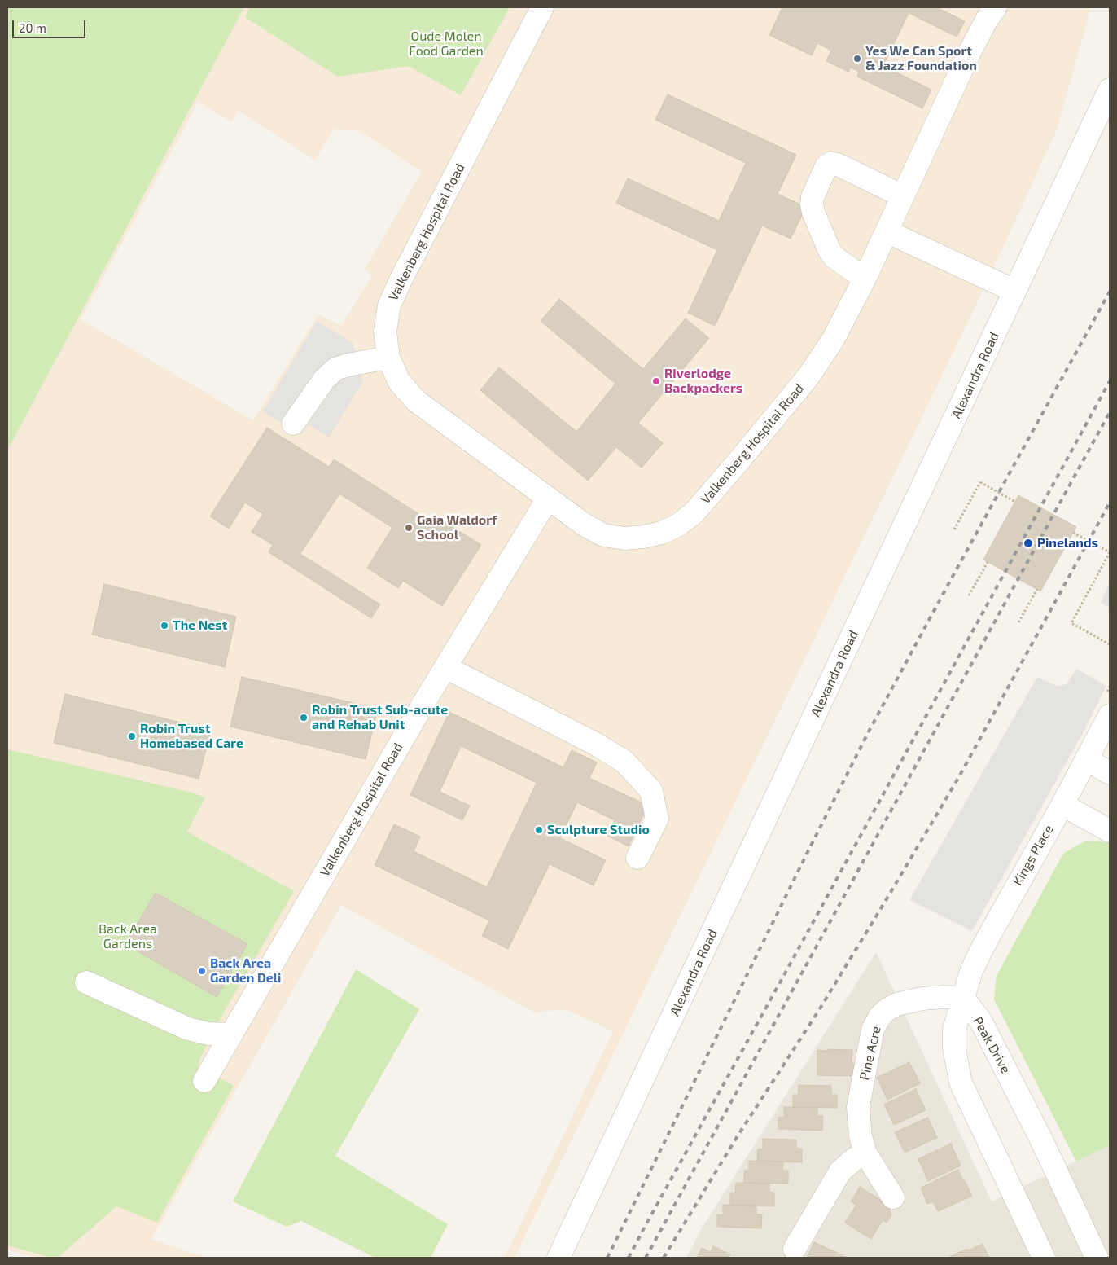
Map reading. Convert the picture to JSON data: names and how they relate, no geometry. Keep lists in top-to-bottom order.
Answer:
{
  "streets": {
    "street": [
      "Valkenberg Hospital Road",
      "Alexandra Road",
      "Kings Place",
      "Peak Drive",
      "Pine Acre"
    ]
  },
  "crossings": [
    ["Kings Place", "Peak Drive"],
    ["Kings Place", "Pine Acre"],
    ["Peak Drive", "Pine Acre"]
  ],
  "parks": ["Oude Molen Food Garden", "Back Area Gardens"],
  "places": [
    "Yes We Can Sport & Jazz Foundation",
    "Riverlodge Backpackers",
    "Gaia Waldorf School",
    "Pinelands",
    "The Nest",
    "Robin Trust Sub-acute and Rehab Unit",
    "Robin Trust Homebased Care",
    "Sculpture Studio",
    "Back Area Garden Deli"
  ],
  "scale_bar": "20 m"
}
